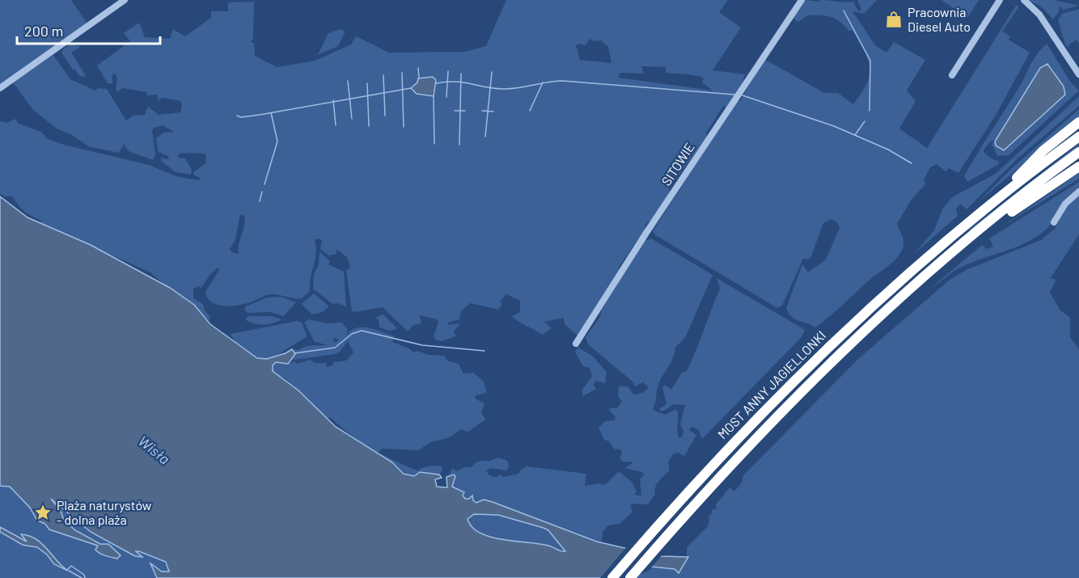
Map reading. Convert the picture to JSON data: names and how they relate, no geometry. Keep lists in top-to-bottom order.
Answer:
{
  "streets": {
    "highway": ["MOST ANNY JAGIELLONKI"],
    "street": ["SITOWIE"]
  },
  "water": ["Wisła"],
  "places": {
    "shop": ["Pracownia Diesel Auto"],
    "place": ["Plaża naturystów - dolna plaża"]
  },
  "scale_bar": "200 m"
}
